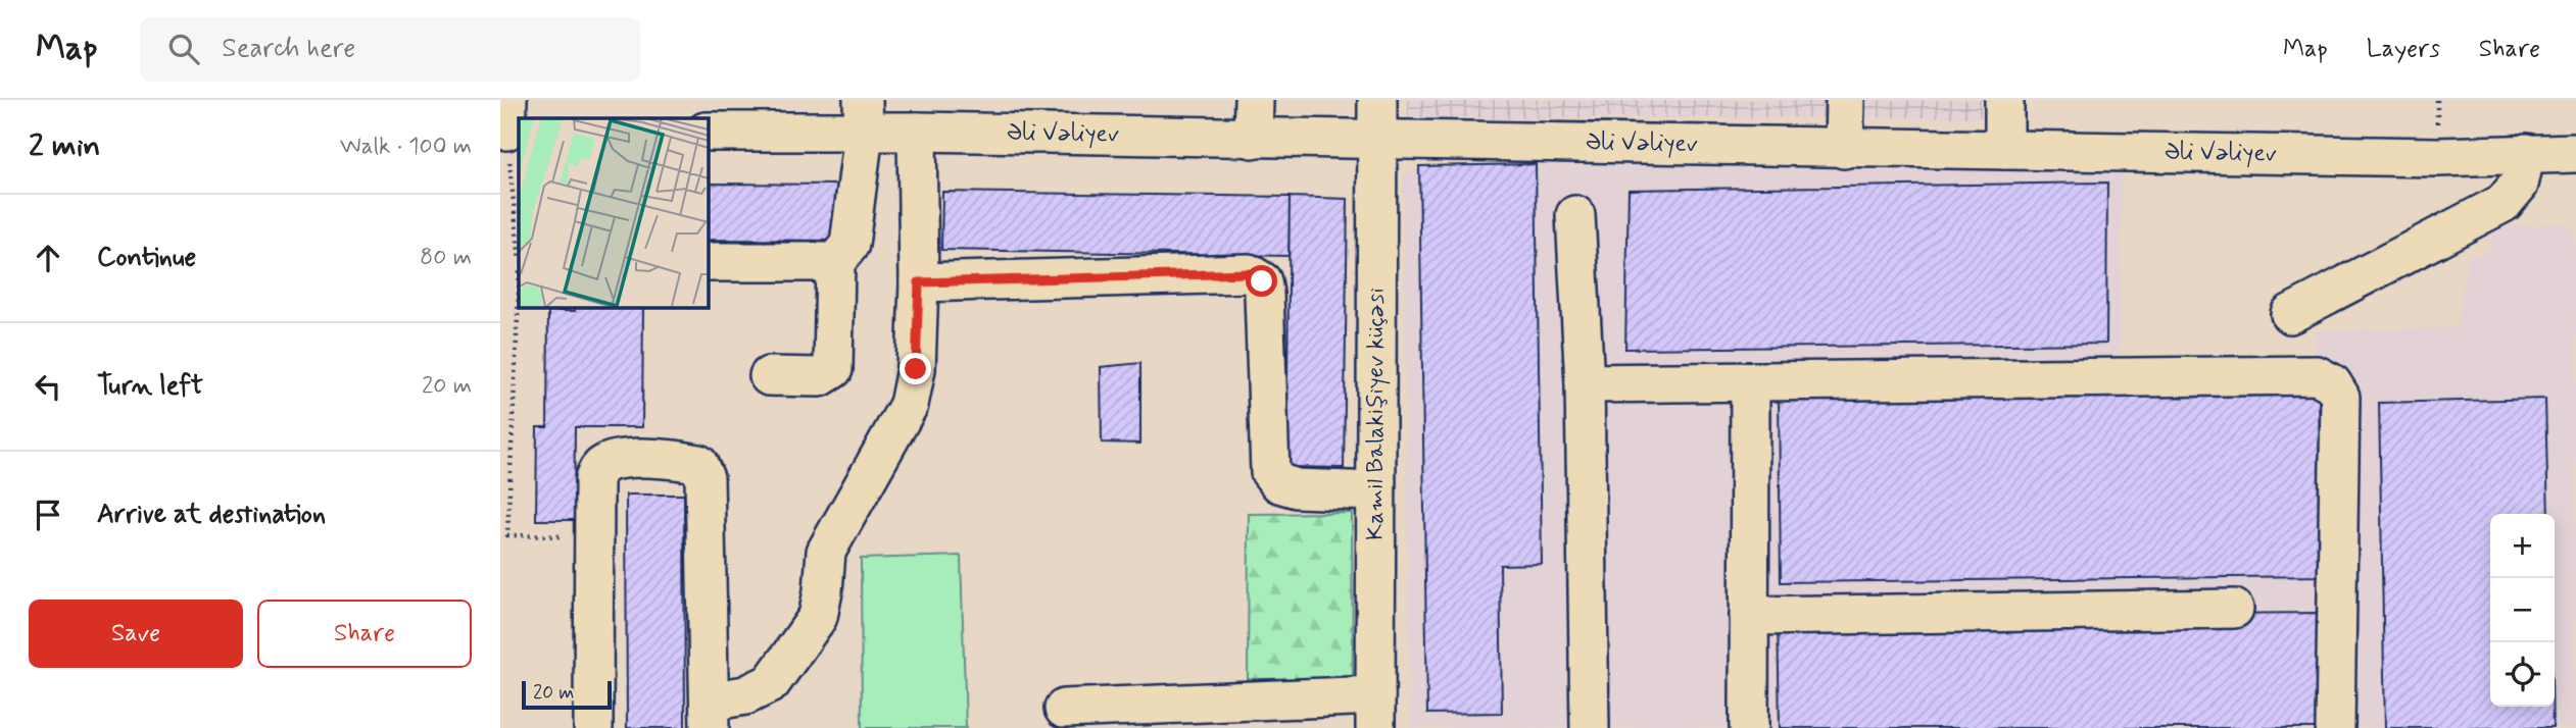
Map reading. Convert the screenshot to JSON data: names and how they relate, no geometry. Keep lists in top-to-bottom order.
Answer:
{
  "streets": {
    "street": ["Əli Vəliyev", "Kamil Balakişiyev küçəsi"]
  },
  "crossings": [
    ["Əli Vəliyev", "Kamil Balakişiyev küçəsi"]
  ],
  "scale_bar": "20 m",
  "page": {
    "header": "Map",
    "search": "Search here",
    "nav": ["Map", "Layers", "Share"],
    "heading": ["2 min", "Walk · 100 m"],
    "list": [
      ["Continue", "80 m"],
      ["Turn left", "20 m"],
      "Arrive at destination"
    ],
    "map_buttons": ["+", "−"],
    "buttons": ["Save", "Share"],
    "scale": "20 m"
  }
}
